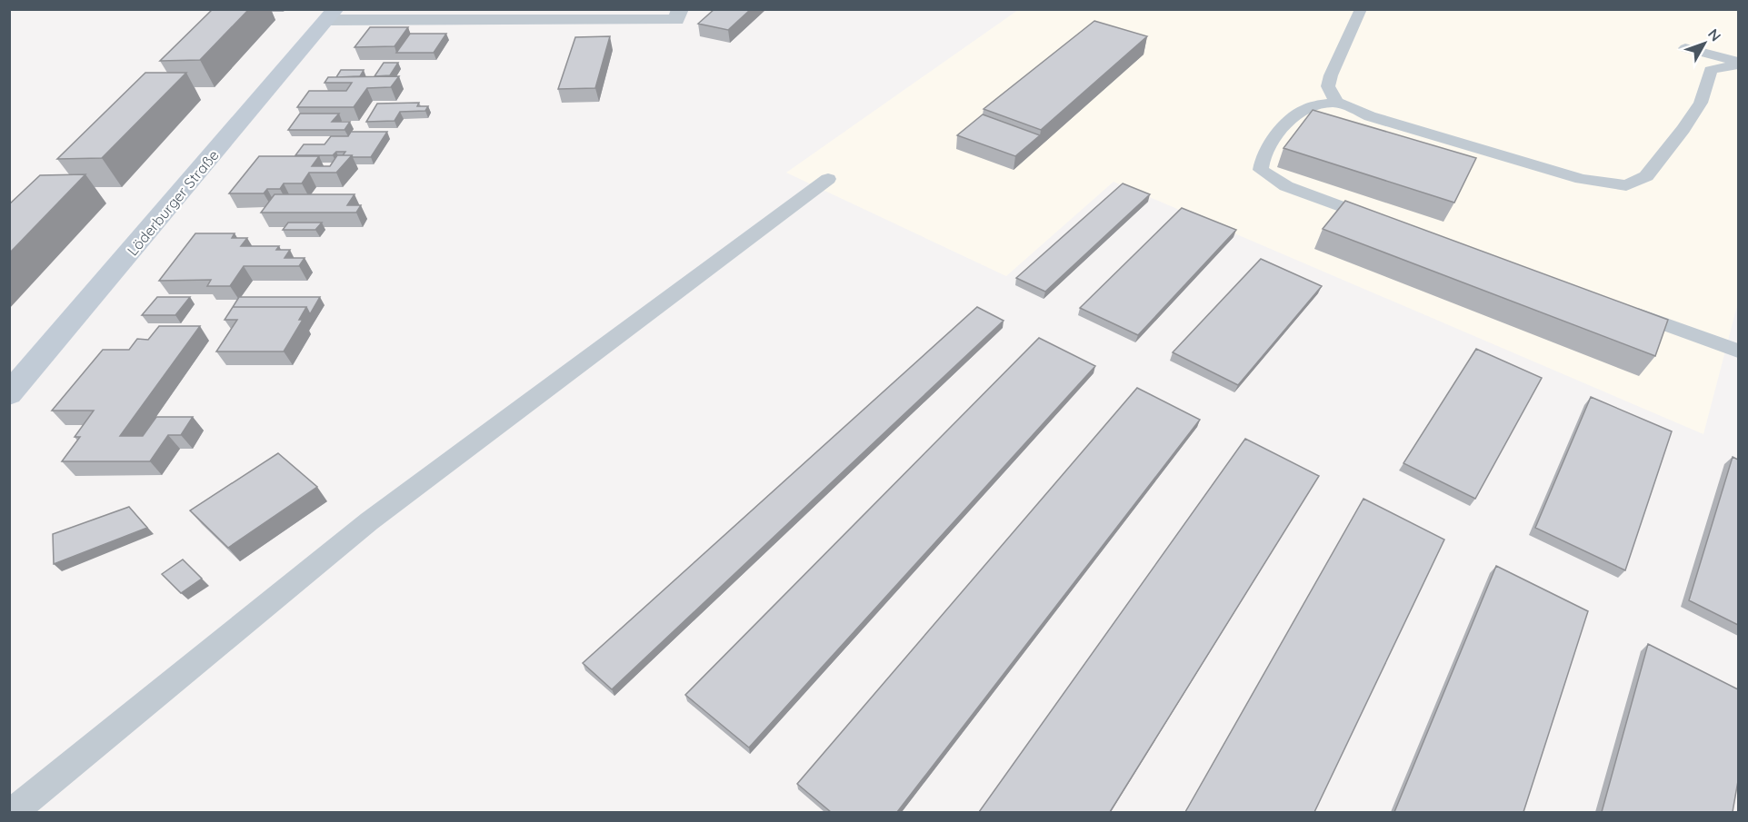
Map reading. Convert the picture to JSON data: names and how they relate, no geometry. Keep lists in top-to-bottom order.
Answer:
{
  "streets": {
    "street": ["Löderburger Straße"]
  },
  "north": "top right"
}
